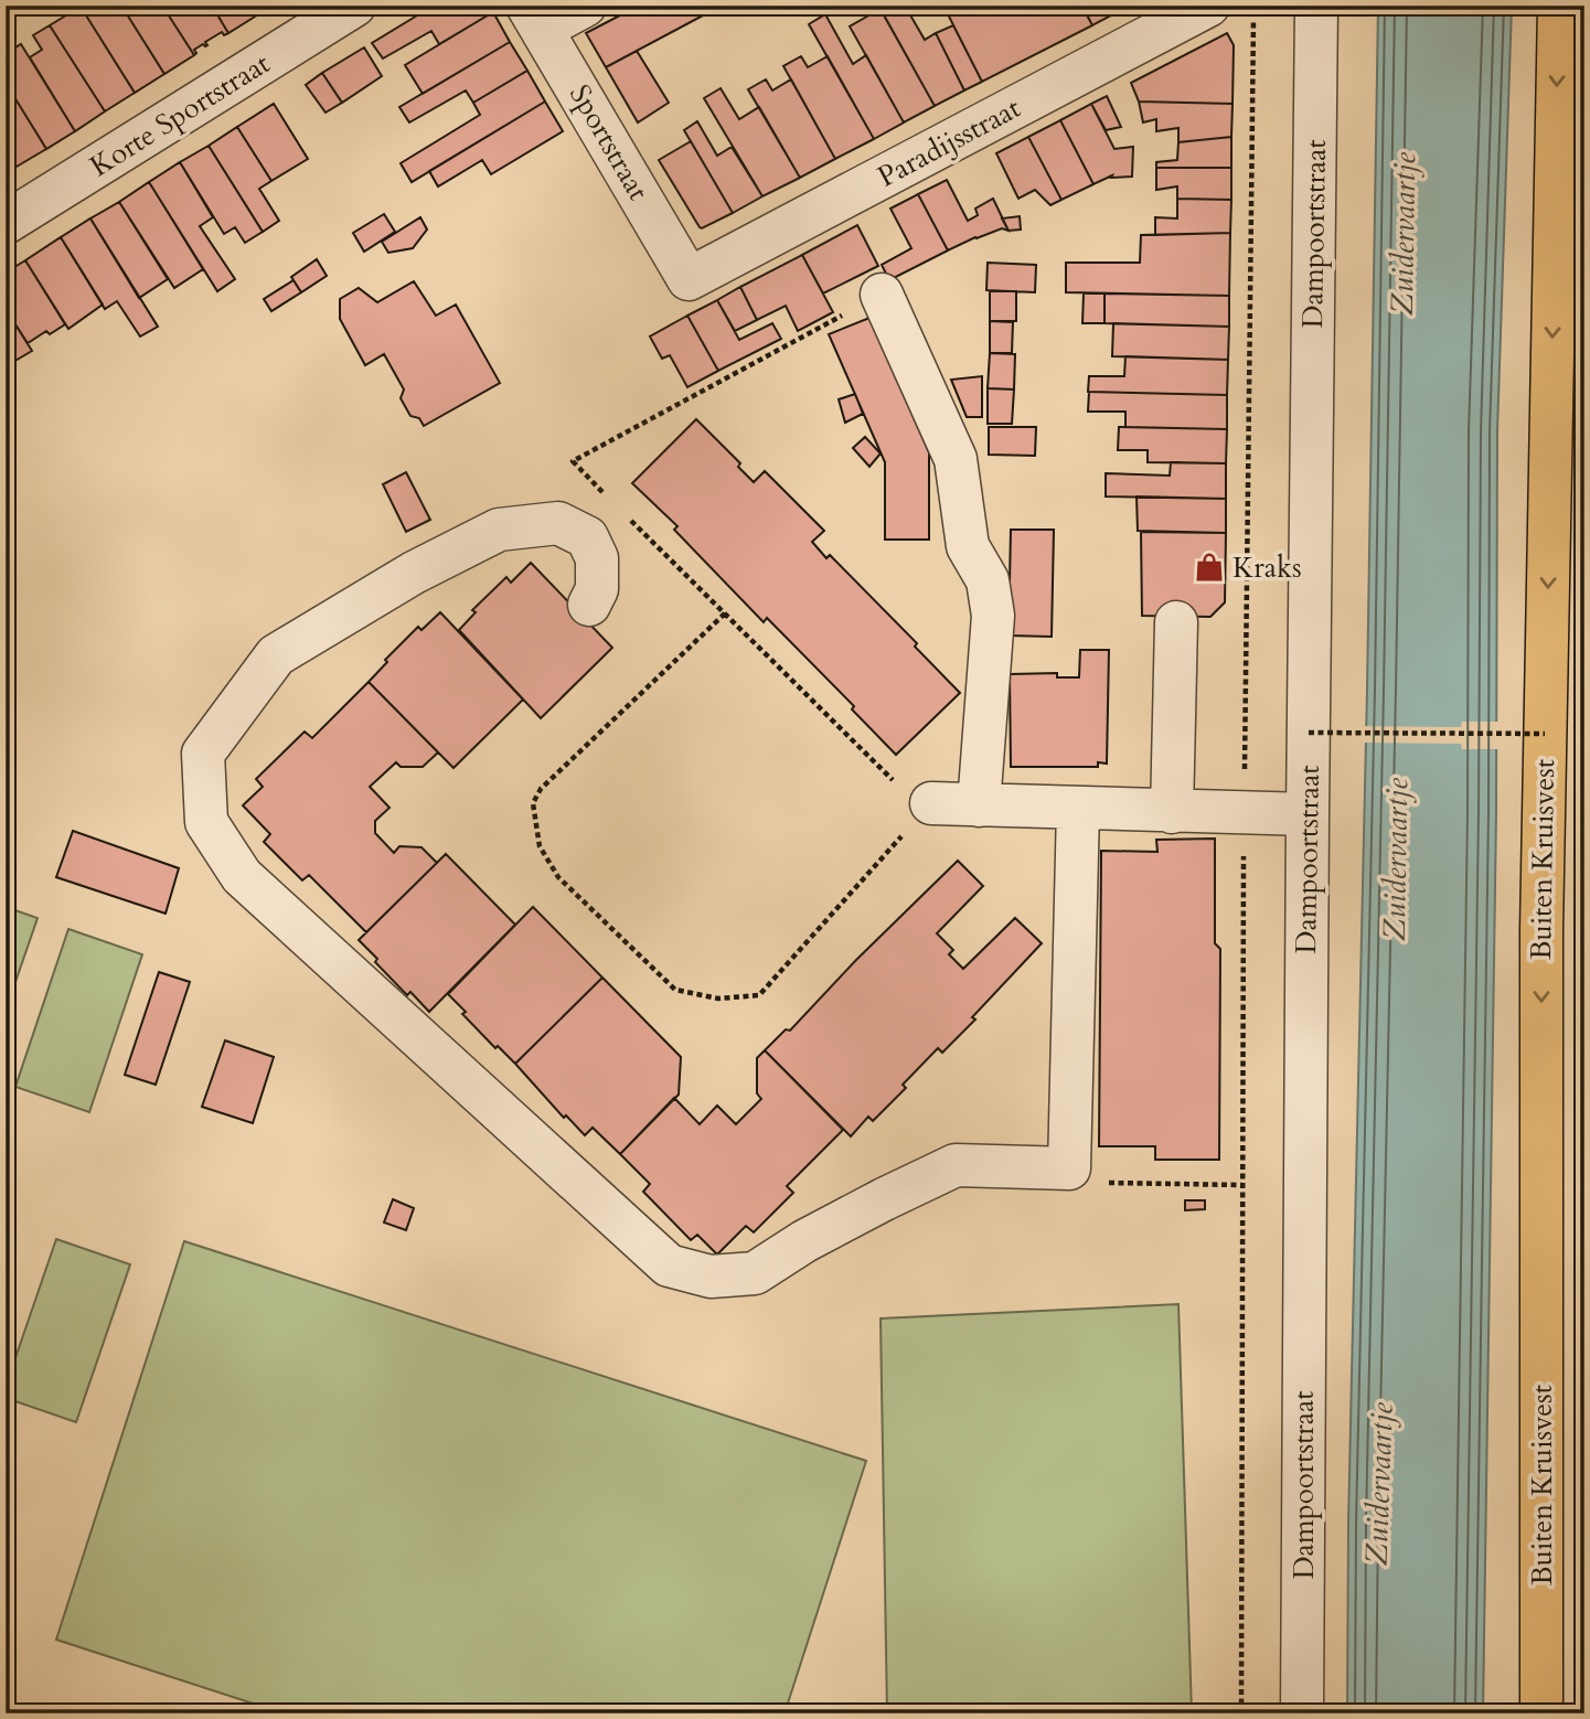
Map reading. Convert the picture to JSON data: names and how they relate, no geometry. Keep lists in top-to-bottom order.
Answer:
{
  "streets": {
    "main road": ["Buiten Kruisvest"],
    "street": [
      "Korte Sportstraat",
      "Sportstraat",
      "Paradijsstraat",
      "Dampoortstraat"
    ]
  },
  "crossings": [
    ["Sportstraat", "Paradijsstraat"]
  ],
  "one_way": ["Buiten Kruisvest"],
  "water": ["Zuidervaartje"],
  "places": {
    "shop": ["Kraks"]
  }
}
